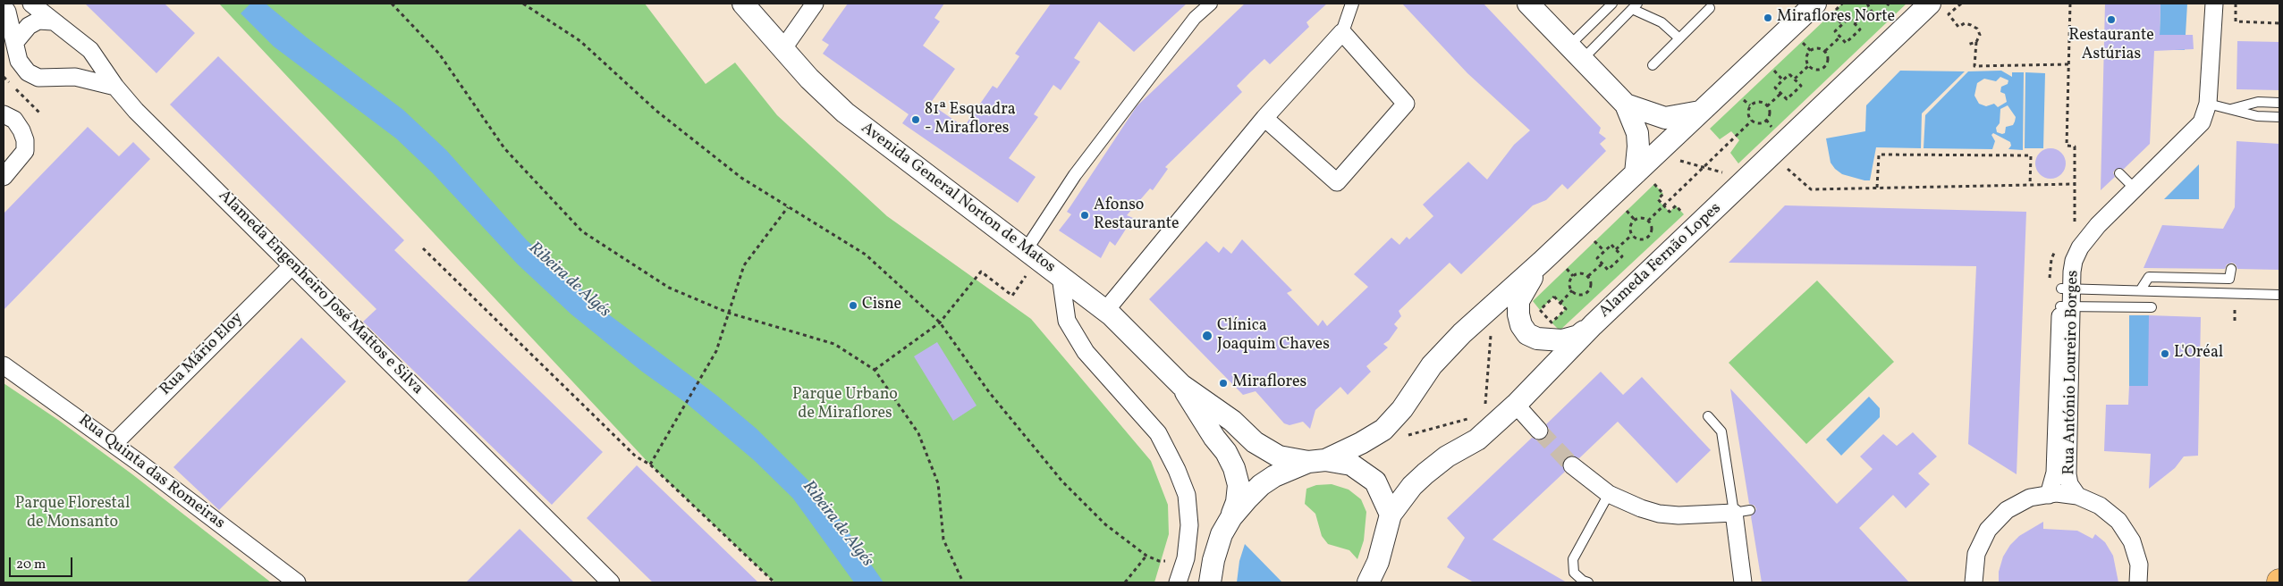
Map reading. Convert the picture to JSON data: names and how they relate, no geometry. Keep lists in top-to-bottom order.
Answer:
{
  "streets": {
    "street": [
      "Avenida General Norton de Matos",
      "Alameda Fernão Lopes",
      "Alameda Engenheiro José Mattos e Silva",
      "Rua Mário Eloy",
      "Rua António Loureiro Borges",
      "Rua Quinta das Romeiras"
    ]
  },
  "crossings": [
    ["Avenida General Norton de Matos", "Alameda Fernão Lopes"],
    ["Alameda Engenheiro José Mattos e Silva", "Rua Mário Eloy"],
    ["Rua Mário Eloy", "Rua Quinta das Romeiras"]
  ],
  "water": ["Ribeira de Algés"],
  "parks": ["Parque Urbano de Miraflores", "Parque Florestal de Monsanto"],
  "places": [
    "Miraflores Norte",
    "Restaurante Astúrias",
    "81ª Esquadra - Miraflores",
    "Afonso Restaurante",
    "Cisne",
    "Clínica Joaquim Chaves",
    "L'Oréal",
    "Miraflores"
  ],
  "scale_bar": "20 m"
}
